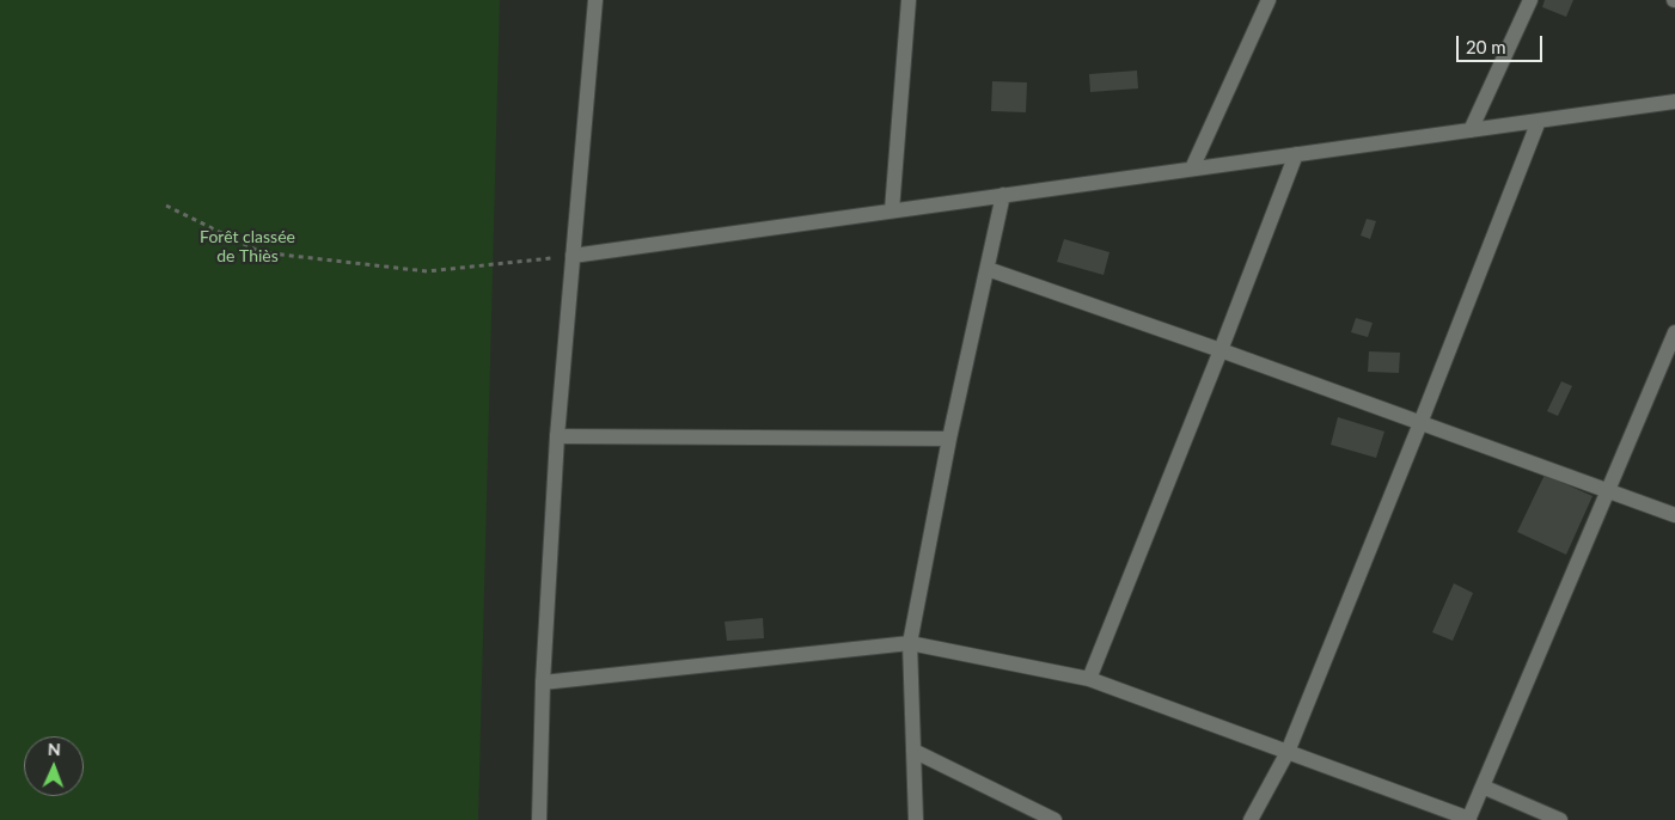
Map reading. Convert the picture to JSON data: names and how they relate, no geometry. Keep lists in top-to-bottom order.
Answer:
{
  "parks": ["Forêt classée de Thiès"],
  "scale_bar": "20 m",
  "north": "top"
}
